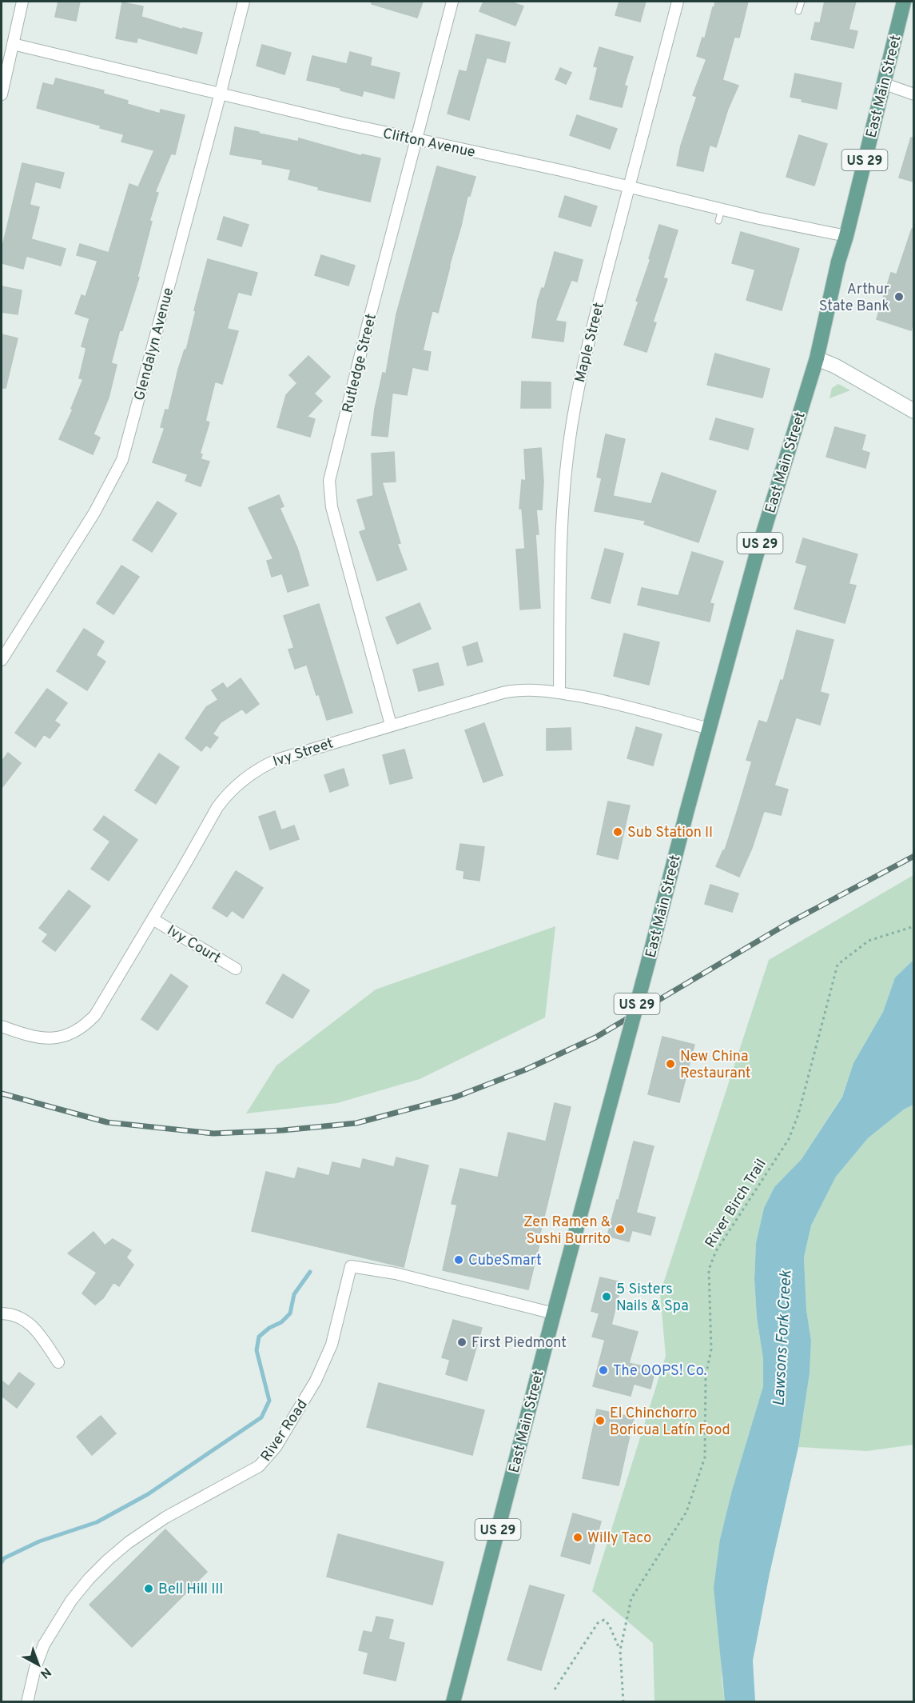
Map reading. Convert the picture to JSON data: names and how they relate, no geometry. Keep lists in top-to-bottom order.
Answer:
{
  "streets": {
    "main road": ["East Main Street", "US 29"],
    "street": [
      "Clifton Avenue",
      "Maple Street",
      "Glendalyn Avenue",
      "Rutledge Street",
      "Ivy Street",
      "Ivy Court",
      "River Road"
    ],
    "path": ["River Birch Trail"]
  },
  "crossings": [
    ["East Main Street", "Clifton Avenue"],
    ["East Main Street", "Ivy Street"],
    ["East Main Street", "River Road"],
    ["Clifton Avenue", "Maple Street"],
    ["Clifton Avenue", "Glendalyn Avenue"],
    ["Clifton Avenue", "Rutledge Street"],
    ["Maple Street", "Ivy Street"],
    ["Rutledge Street", "Ivy Street"],
    ["Ivy Street", "Ivy Court"]
  ],
  "water": ["Lawsons Fork Creek"],
  "places": [
    "Arthur State Bank",
    "Sub Station II",
    "New China Restaurant",
    "Zen Ramen & Sushi Burrito",
    "CubeSmart",
    "5 Sisters Nails & Spa",
    "First Piedmont",
    "The OOPS! Co.",
    "El Chinchorro Boricua Latín Food",
    "Willy Taco",
    "Bell Hill III"
  ],
  "north": "bottom right"
}
